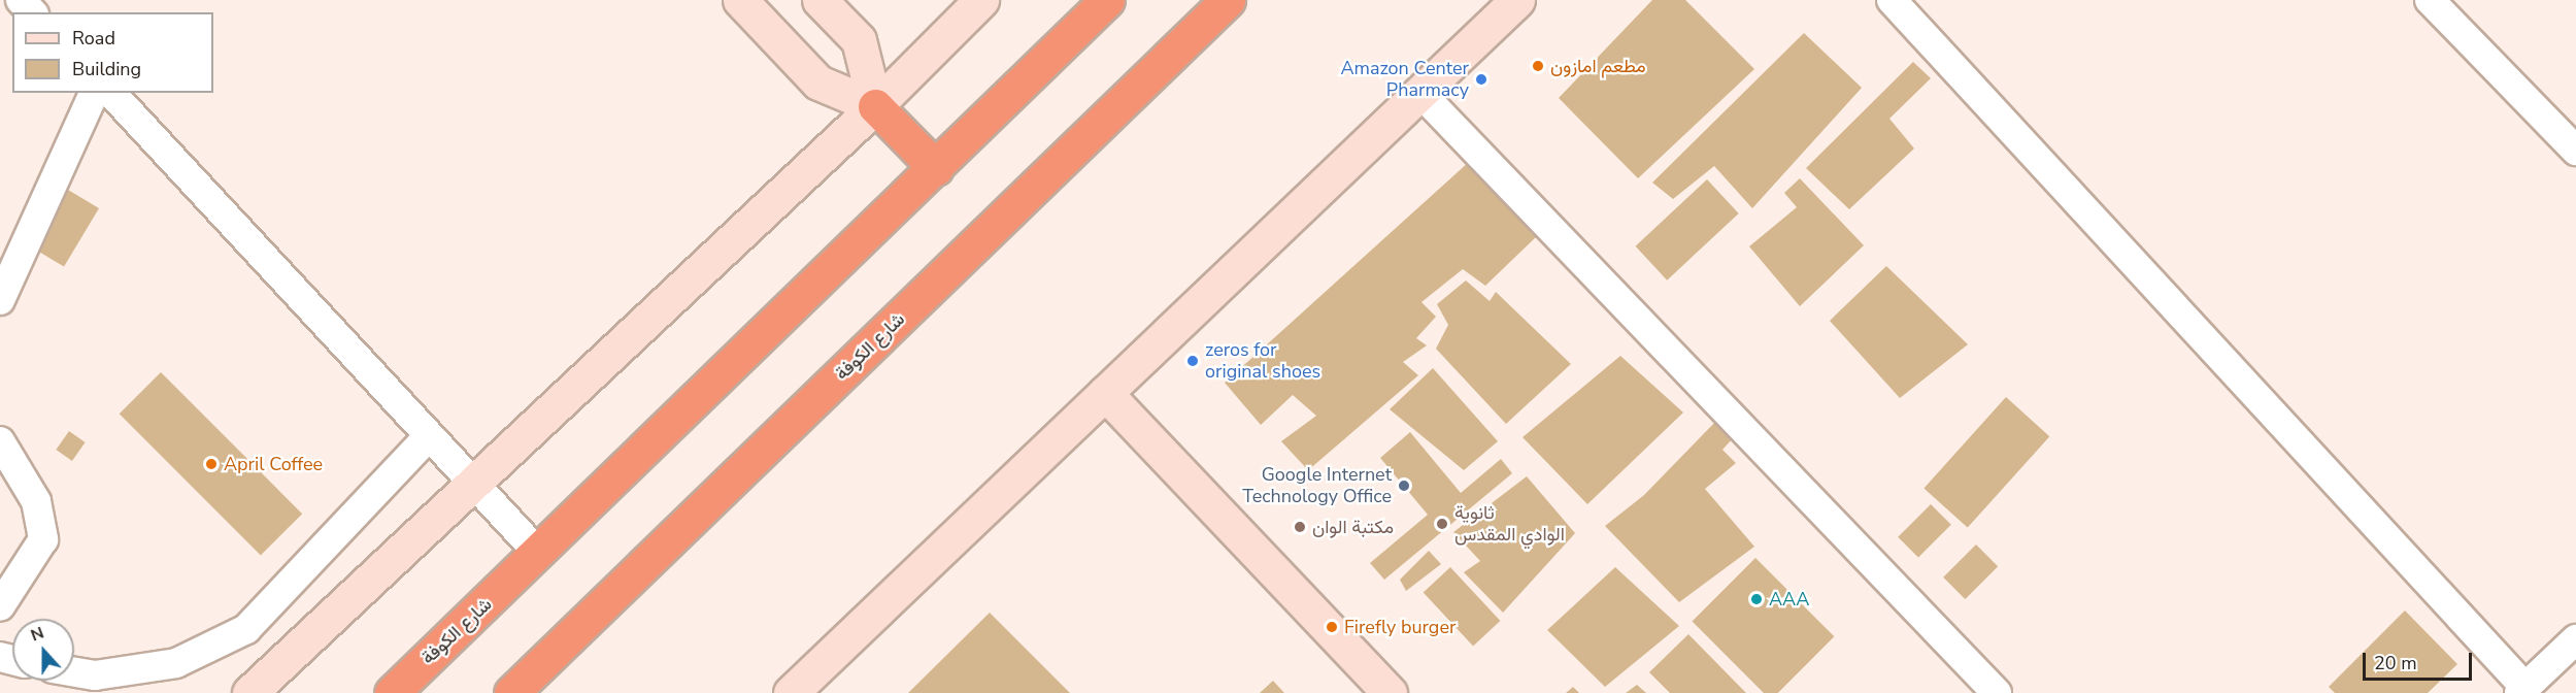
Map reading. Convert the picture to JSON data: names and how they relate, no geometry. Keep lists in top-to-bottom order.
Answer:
{
  "streets": {
    "highway": ["شارع الكوفة"]
  },
  "places": [
    "مطعم امازون",
    "Amazon Center Pharmacy",
    "zeros for original shoes",
    "April Coffee",
    "Google Internet Technology Office",
    "ثانوية الوادي المقدس",
    "مكتبة الوان",
    "AAA",
    "Firefly burger"
  ],
  "legend": ["Road", "Building"],
  "scale_bar": "20 m",
  "north": "top"
}
